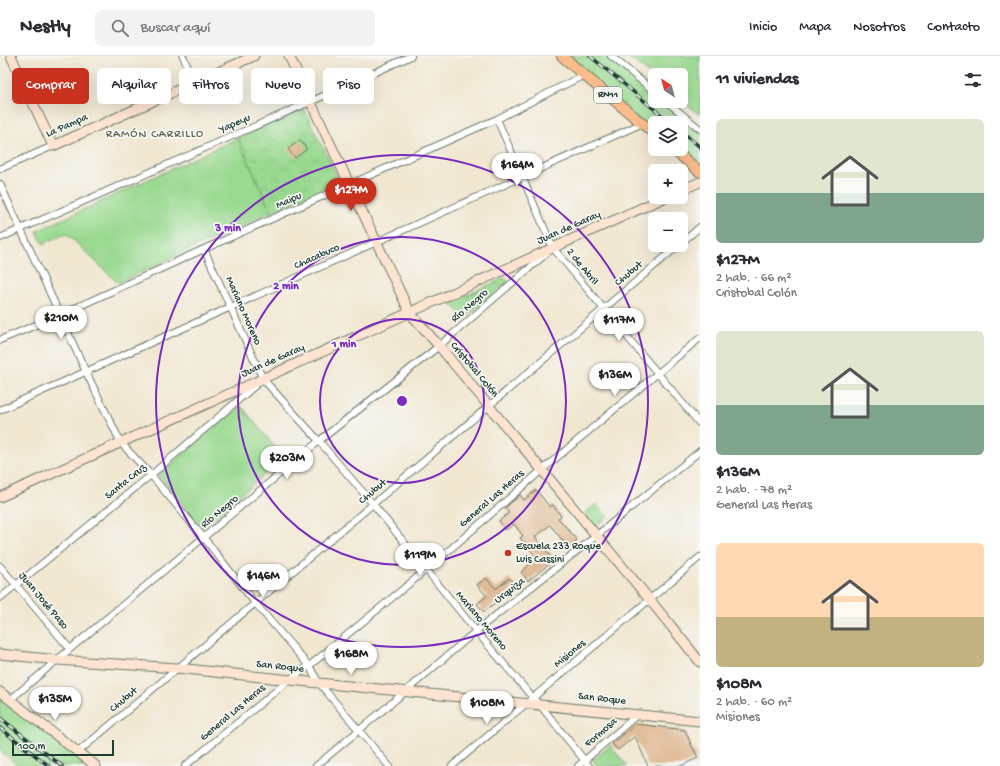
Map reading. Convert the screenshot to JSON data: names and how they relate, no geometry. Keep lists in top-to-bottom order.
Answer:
{
  "streets": {
    "main road": ["RN11"],
    "street": [
      "Yapeyu",
      "La Pampa",
      "Maipu",
      "Juan de Garay",
      "Chacabuco",
      "2 de Abril",
      "Chubut",
      "Río Negro",
      "Mariano Moreno",
      "Cristobal Colón",
      "Santa Cruz",
      "General Las Heras",
      "Urquiza",
      "Juan José Paso",
      "Misiones",
      "San Roque",
      "Formosa"
    ]
  },
  "crossings": [
    ["RN11", "Maipu"],
    ["RN11", "Chacabuco"],
    ["Maipu", "2 de Abril"],
    ["Maipu", "Mariano Moreno"],
    ["Maipu", "Cristobal Colón"],
    ["Juan de Garay", "2 de Abril"],
    ["Juan de Garay", "Río Negro"],
    ["Juan de Garay", "Mariano Moreno"],
    ["Juan de Garay", "Cristobal Colón"],
    ["Juan de Garay", "Santa Cruz"],
    ["Chacabuco", "2 de Abril"],
    ["Chacabuco", "Mariano Moreno"],
    ["Chacabuco", "Cristobal Colón"],
    ["2 de Abril", "Chubut"],
    ["2 de Abril", "Río Negro"],
    ["2 de Abril", "General Las Heras"],
    ["Chubut", "Mariano Moreno"],
    ["Chubut", "Cristobal Colón"],
    ["Chubut", "San Roque"],
    ["Río Negro", "Mariano Moreno"],
    ["Río Negro", "Cristobal Colón"],
    ["Río Negro", "Juan José Paso"],
    ["Río Negro", "San Roque"],
    ["Mariano Moreno", "Santa Cruz"],
    ["Mariano Moreno", "General Las Heras"],
    ["Mariano Moreno", "Urquiza"],
    ["Mariano Moreno", "Misiones"],
    ["Mariano Moreno", "San Roque"],
    ["Cristobal Colón", "General Las Heras"],
    ["Cristobal Colón", "Urquiza"],
    ["Cristobal Colón", "Misiones"],
    ["Santa Cruz", "Juan José Paso"],
    ["General Las Heras", "San Roque"],
    ["Urquiza", "San Roque"],
    ["Misiones", "San Roque"],
    ["San Roque", "Formosa"]
  ],
  "districts": ["RAMÓN CARRILLO"],
  "places": ["Escuela 233 Roque Luis Cassini"],
  "scale_bar": "100 m",
  "north": "top left",
  "page": {
    "header": "Nestly",
    "search": "Buscar aquí",
    "nav": [
      "Inicio",
      "Mapa",
      "Nosotros",
      "Contacto"
    ],
    "heading": "11 viviendas",
    "map_buttons": ["+", "−"],
    "chip": [
      "Comprar",
      "Alquilar",
      "Filtros",
      "Nuevo",
      "Piso"
    ],
    "list": [
      {
        "name": "$127M",
        "note": "2 hab. · 66 m² · Cristobal Colón"
      },
      {
        "name": "$136M",
        "note": "2 hab. · 78 m² · General Las Heras"
      },
      {
        "name": "$108M",
        "note": "2 hab. · 60 m² · Misiones"
      }
    ],
    "price": [
      "$164M",
      "$127M",
      "$210M",
      "$117M",
      "$136M",
      "$203M",
      "$119M",
      "$146M",
      "$168M",
      "$135M",
      "$108M"
    ],
    "scale": "100 m"
  },
  "rings": ["3 min", "2 min", "1 min"]
}
